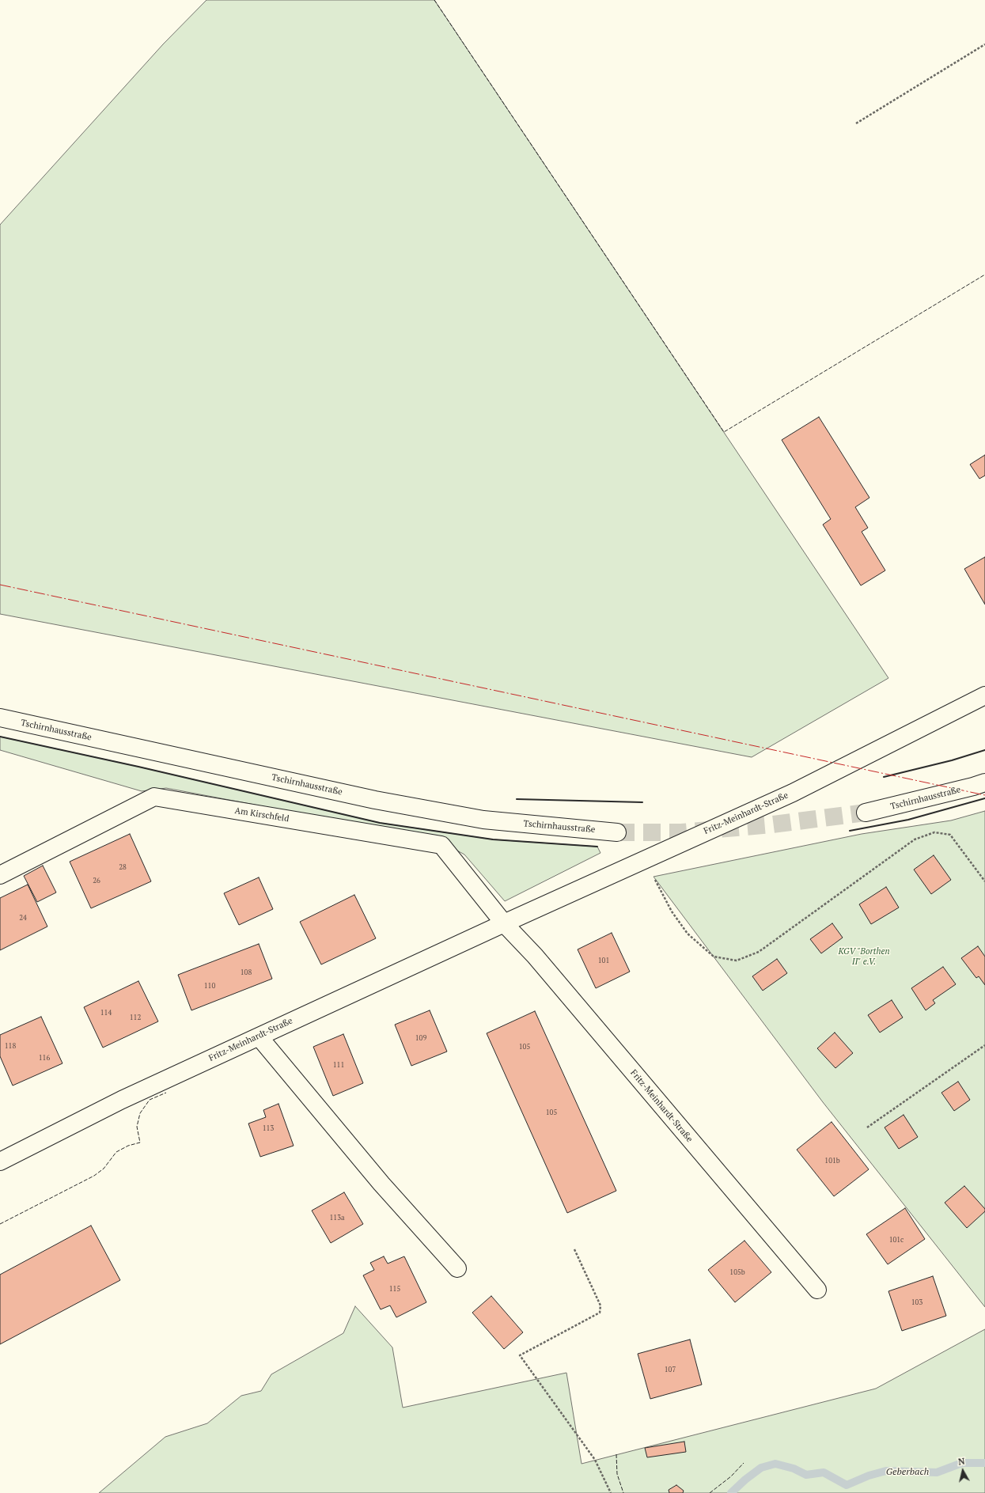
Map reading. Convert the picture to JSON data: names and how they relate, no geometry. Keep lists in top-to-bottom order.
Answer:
{
  "streets": {
    "street": ["Tschirnhausstraße", "Fritz-Meinhardt-Straße", "Am Kirschfeld"]
  },
  "crossings": [
    ["Fritz-Meinhardt-Straße", "Am Kirschfeld"]
  ],
  "water": ["Geberbach"],
  "parks": ["KGV \"Borthen II\" e.V."],
  "house_numbers": [
    "28",
    "26",
    "24",
    "101",
    "108",
    "110",
    "114",
    "112",
    "109",
    "118",
    "105",
    "116",
    "111",
    "105",
    "113",
    "101b",
    "113a",
    "101c",
    "105b",
    "115",
    "103",
    "107"
  ],
  "north": "top"
}
